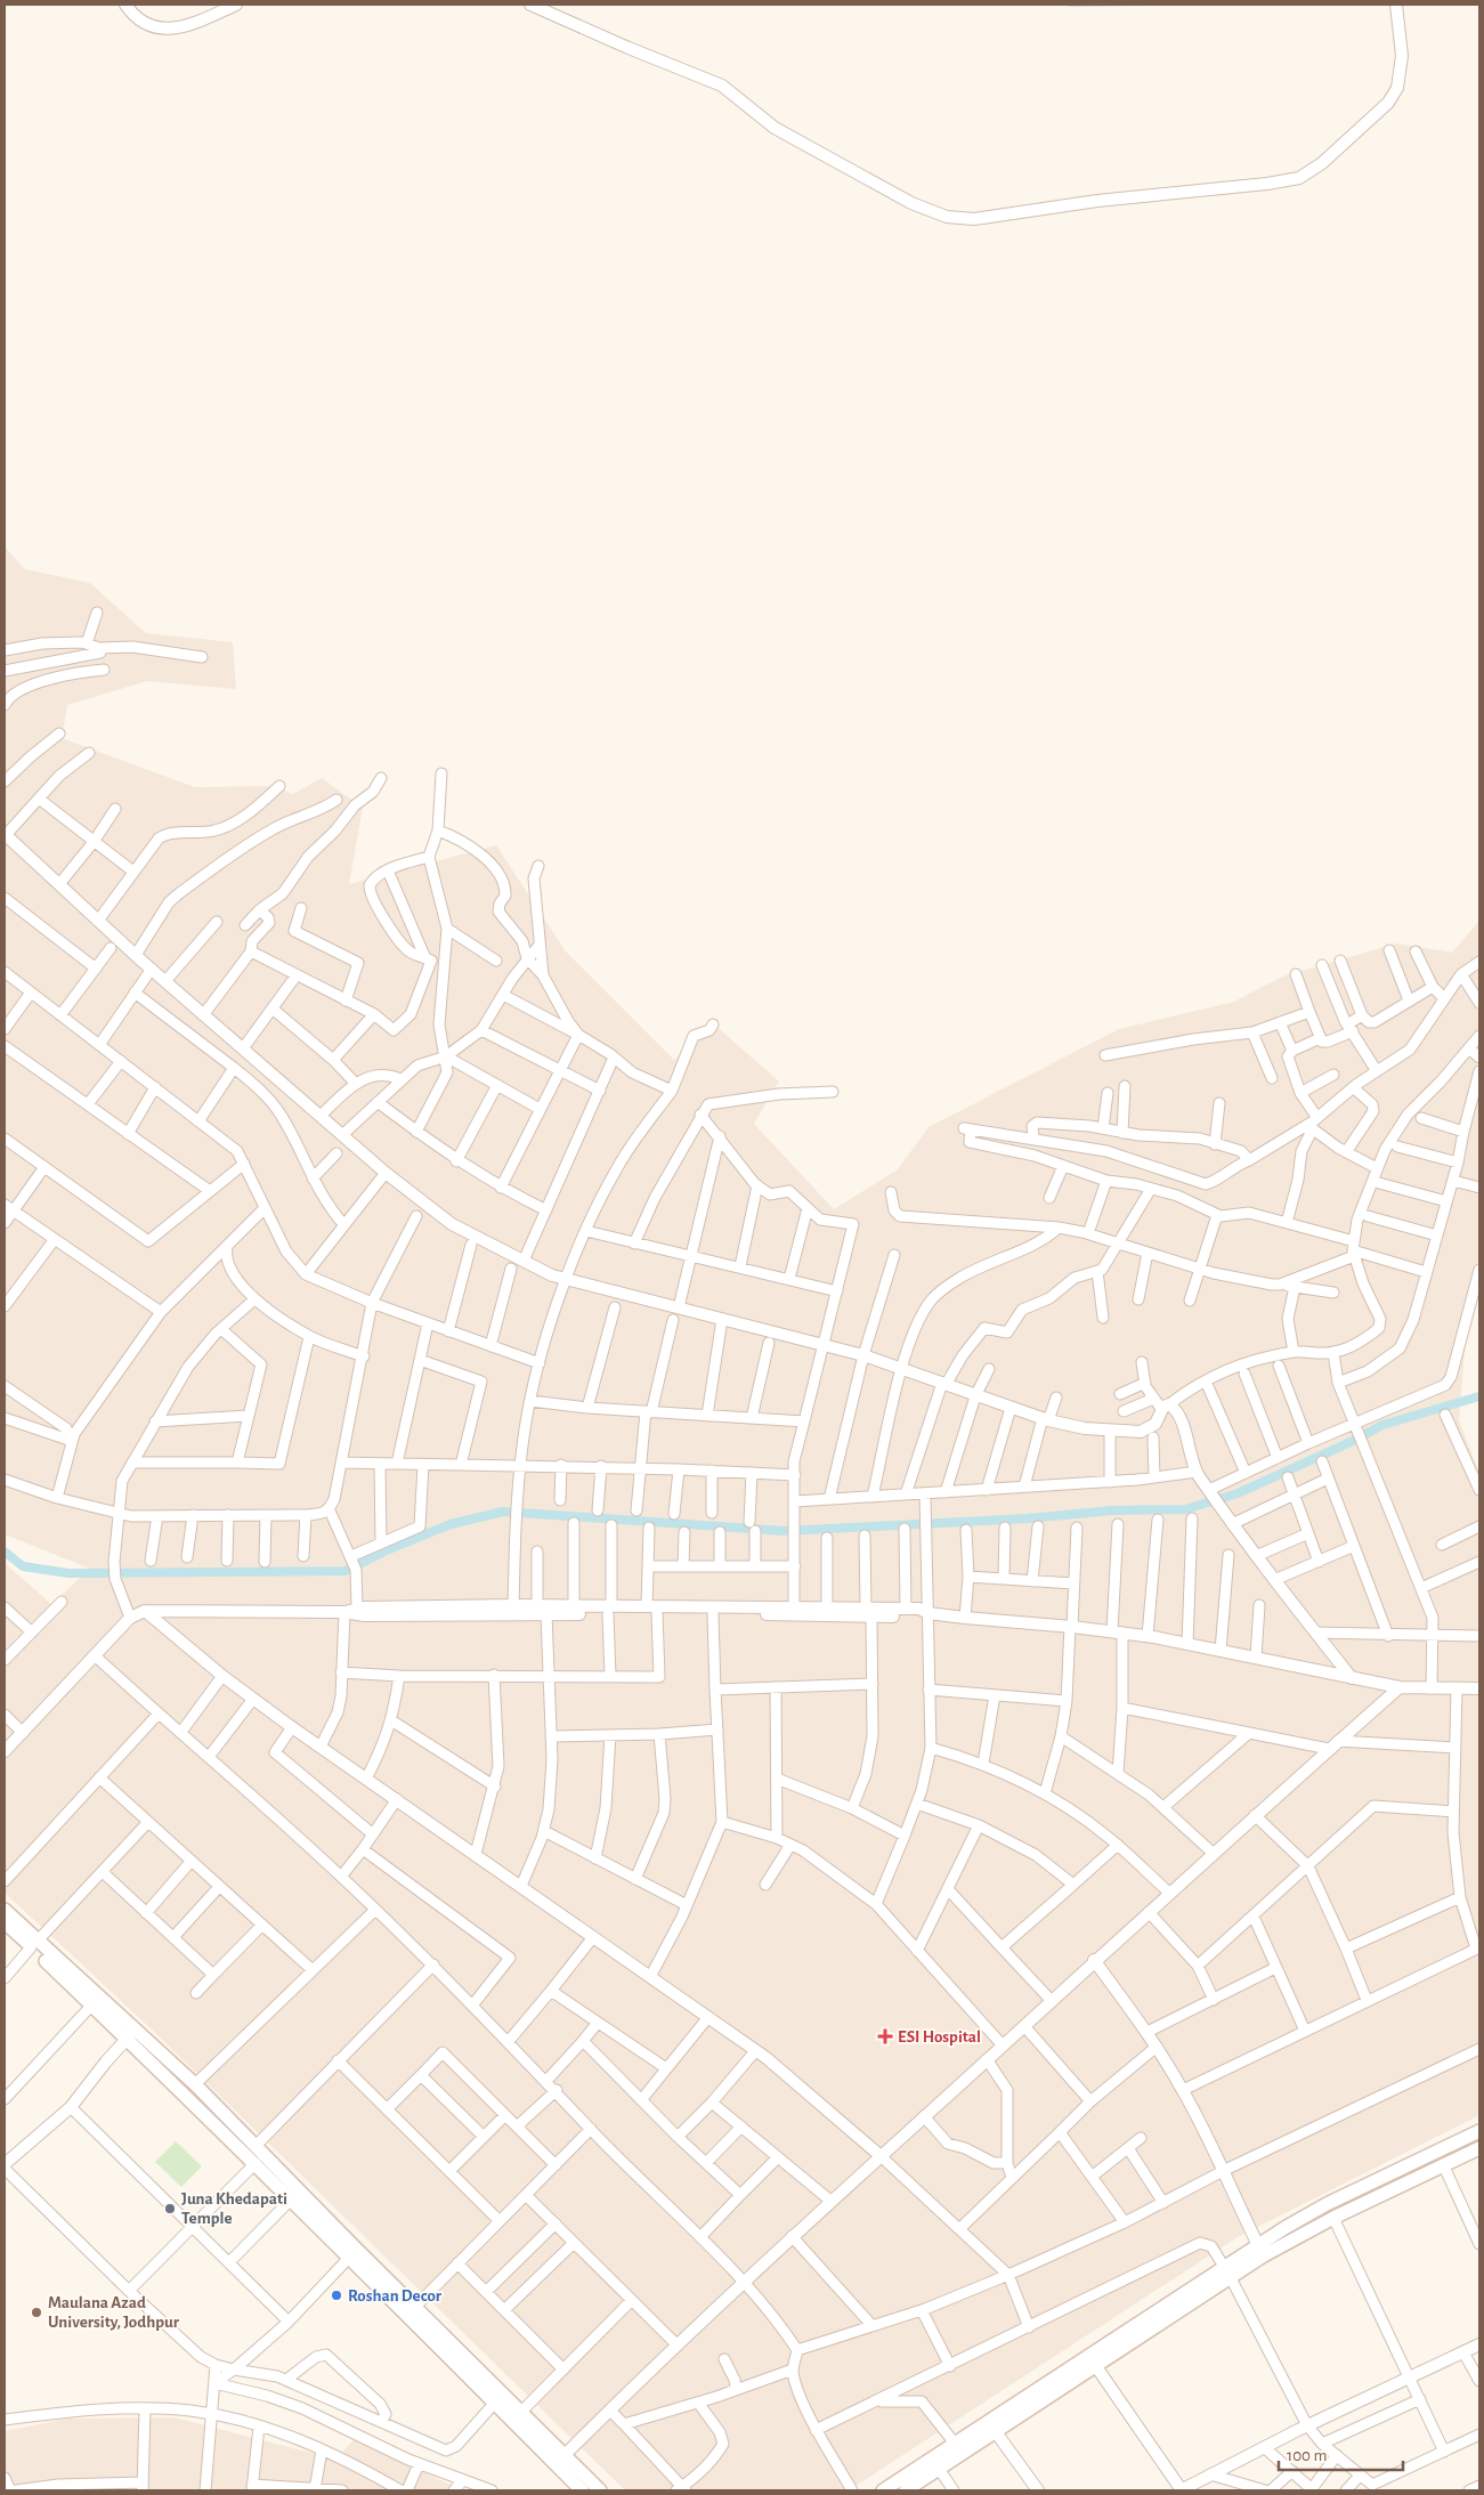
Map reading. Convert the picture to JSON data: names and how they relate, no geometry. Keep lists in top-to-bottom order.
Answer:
{
  "places": {
    "health": ["ESI Hospital"],
    "other": ["Juna Khedapati Temple", "Roshan Decor", "Maulana Azad University, Jodhpur"]
  },
  "scale_bar": "100 m"
}
